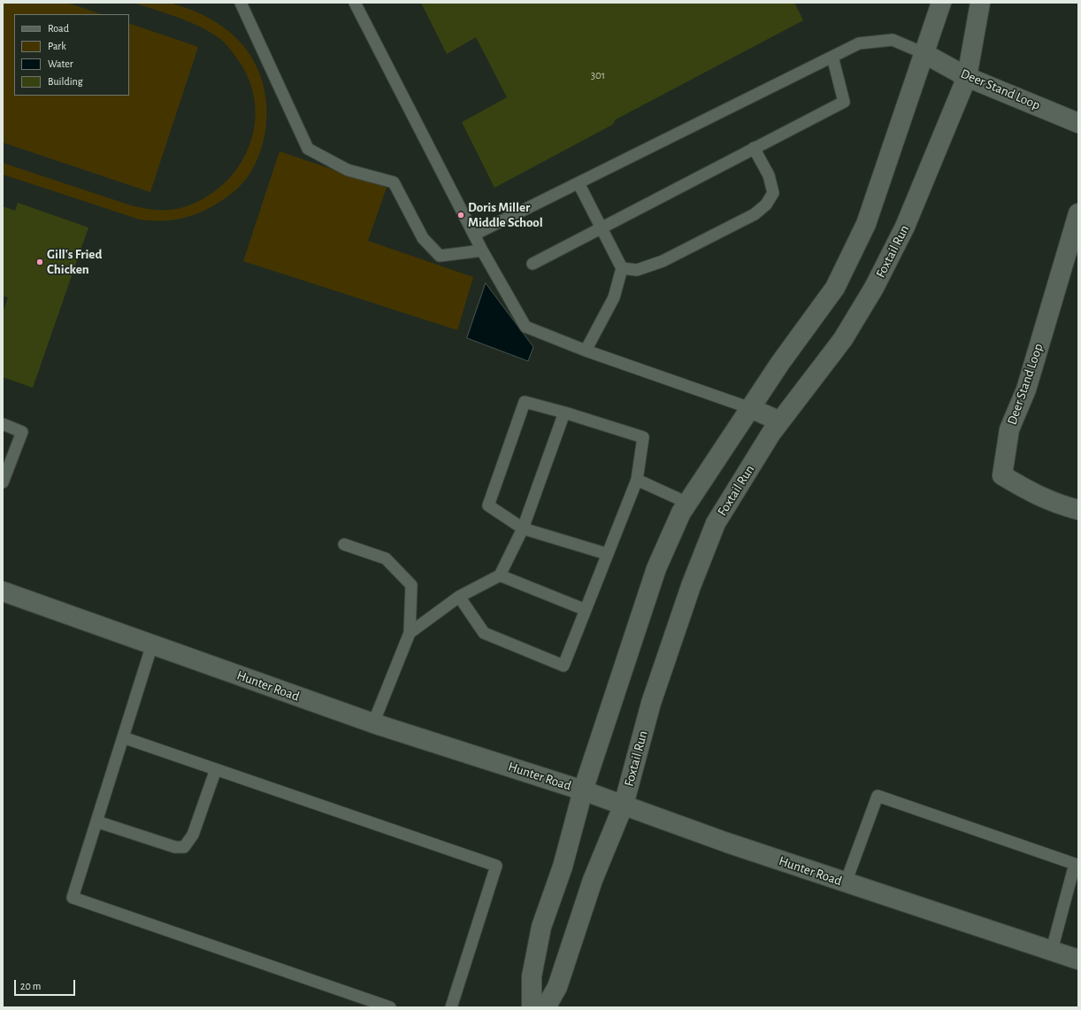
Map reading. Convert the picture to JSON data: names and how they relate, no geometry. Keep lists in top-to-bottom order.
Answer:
{
  "streets": {
    "street": ["Deer Stand Loop", "Foxtail Run", "Hunter Road"]
  },
  "crossings": [
    ["Deer Stand Loop", "Foxtail Run"],
    ["Foxtail Run", "Hunter Road"]
  ],
  "places": ["Doris Miller Middle School", "Gill's Fried Chicken"],
  "house_numbers": ["301"],
  "legend": [
    "Road",
    "Park",
    "Water",
    "Building"
  ],
  "scale_bar": "20 m"
}
